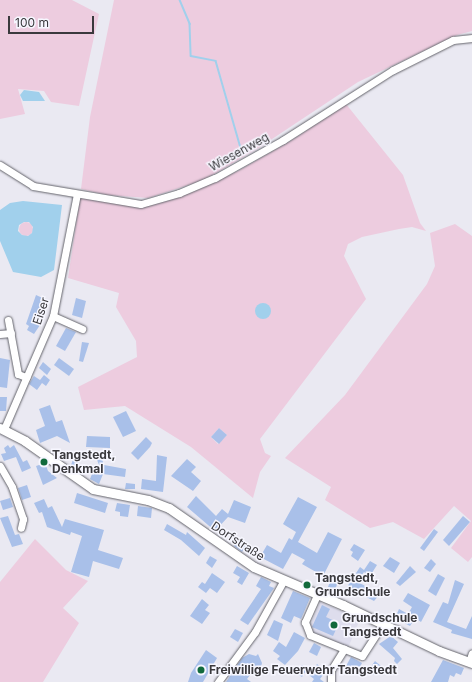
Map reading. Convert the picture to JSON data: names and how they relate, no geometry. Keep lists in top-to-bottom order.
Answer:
{
  "streets": {
    "main road": ["Dorfstraße"],
    "street": ["Wiesenweg", "Eiser"]
  },
  "crossings": [
    ["Wiesenweg", "Eiser"],
    ["Eiser", "Dorfstraße"]
  ],
  "places": [
    "Tangstedt, Denkmal",
    "Tangstedt, Grundschule",
    "Grundschule Tangstedt",
    "Freiwillige Feuerwehr Tangstedt"
  ],
  "scale_bar": "100 m"
}
